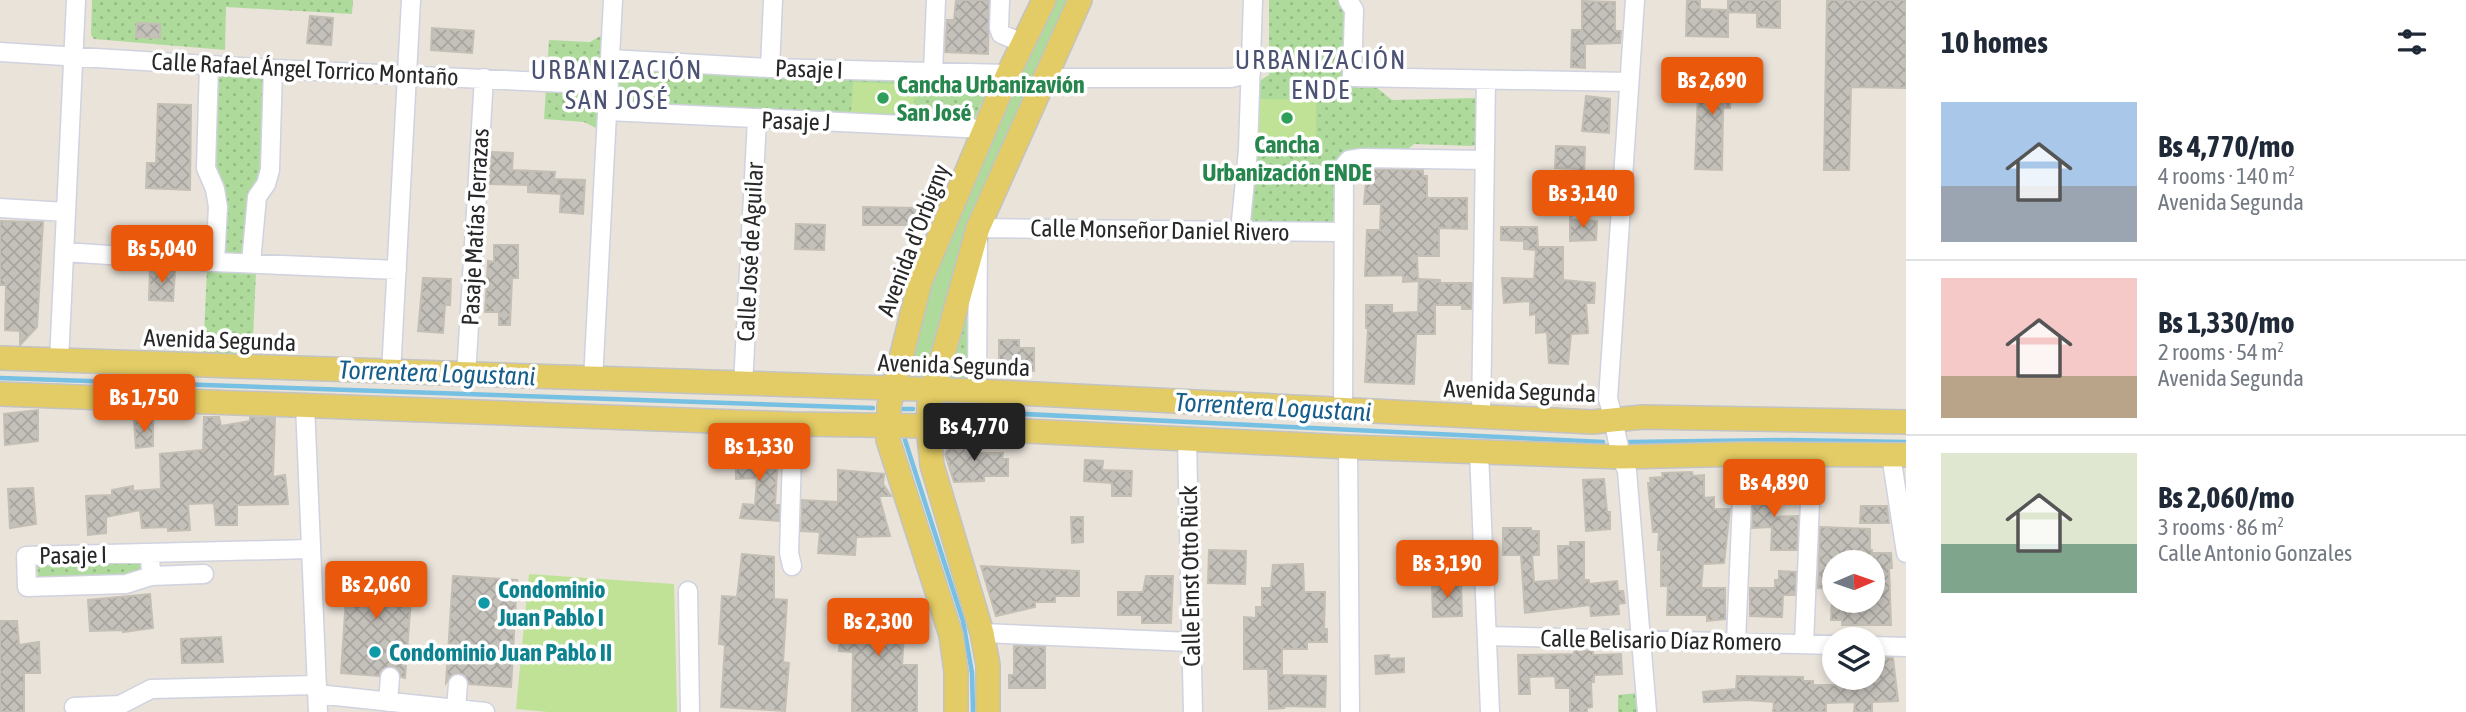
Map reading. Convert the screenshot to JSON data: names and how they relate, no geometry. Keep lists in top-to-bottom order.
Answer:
{
  "streets": {
    "main road": ["Avenida d'Orbigny", "Avenida Segunda"],
    "street": [
      "Calle Rafael Ángel Torrico Montaño",
      "Pasaje I",
      "Pasaje J",
      "Pasaje Matías Terrazas",
      "Calle Monseñor Daniel Rivero",
      "Calle José de Aguilar",
      "Calle Ernst Otto Rück",
      "Calle Belisario Díaz Romero"
    ]
  },
  "crossings": [
    ["Calle Rafael Ángel Torrico Montaño", "Pasaje Matías Terrazas"],
    ["Pasaje I", "Avenida d'Orbigny"],
    ["Pasaje J", "Avenida d'Orbigny"],
    ["Pasaje J", "Calle José de Aguilar"],
    ["Pasaje Matías Terrazas", "Avenida Segunda"],
    ["Avenida d'Orbigny", "Avenida Segunda"],
    ["Calle José de Aguilar", "Avenida Segunda"]
  ],
  "districts": ["URBANIZACIÓN ENDE", "URBANIZACIÓN SAN JOSÉ"],
  "water": ["Torrentera Logustani"],
  "places": [
    "Cancha Urbanizavión San José",
    "Cancha Urbanización ENDE",
    "Condominio Juan Pablo I",
    "Condominio Juan Pablo II"
  ],
  "north": "right",
  "page": {
    "heading": "10 homes",
    "price": [
      "Bs 2,690",
      "Bs 3,140",
      "Bs 5,040",
      "Bs 1,750",
      "Bs 4,770",
      "Bs 1,330",
      "Bs 4,890",
      "Bs 3,190",
      "Bs 2,060",
      "Bs 2,300"
    ],
    "list": [
      {
        "name": "Bs 4,770/mo",
        "note": "4 rooms · 140 m² · Avenida Segunda"
      },
      {
        "name": "Bs 1,330/mo",
        "note": "2 rooms · 54 m² · Avenida Segunda"
      },
      {
        "name": "Bs 2,060/mo",
        "note": "3 rooms · 86 m² · Calle Antonio Gonzales"
      }
    ]
  }
}
